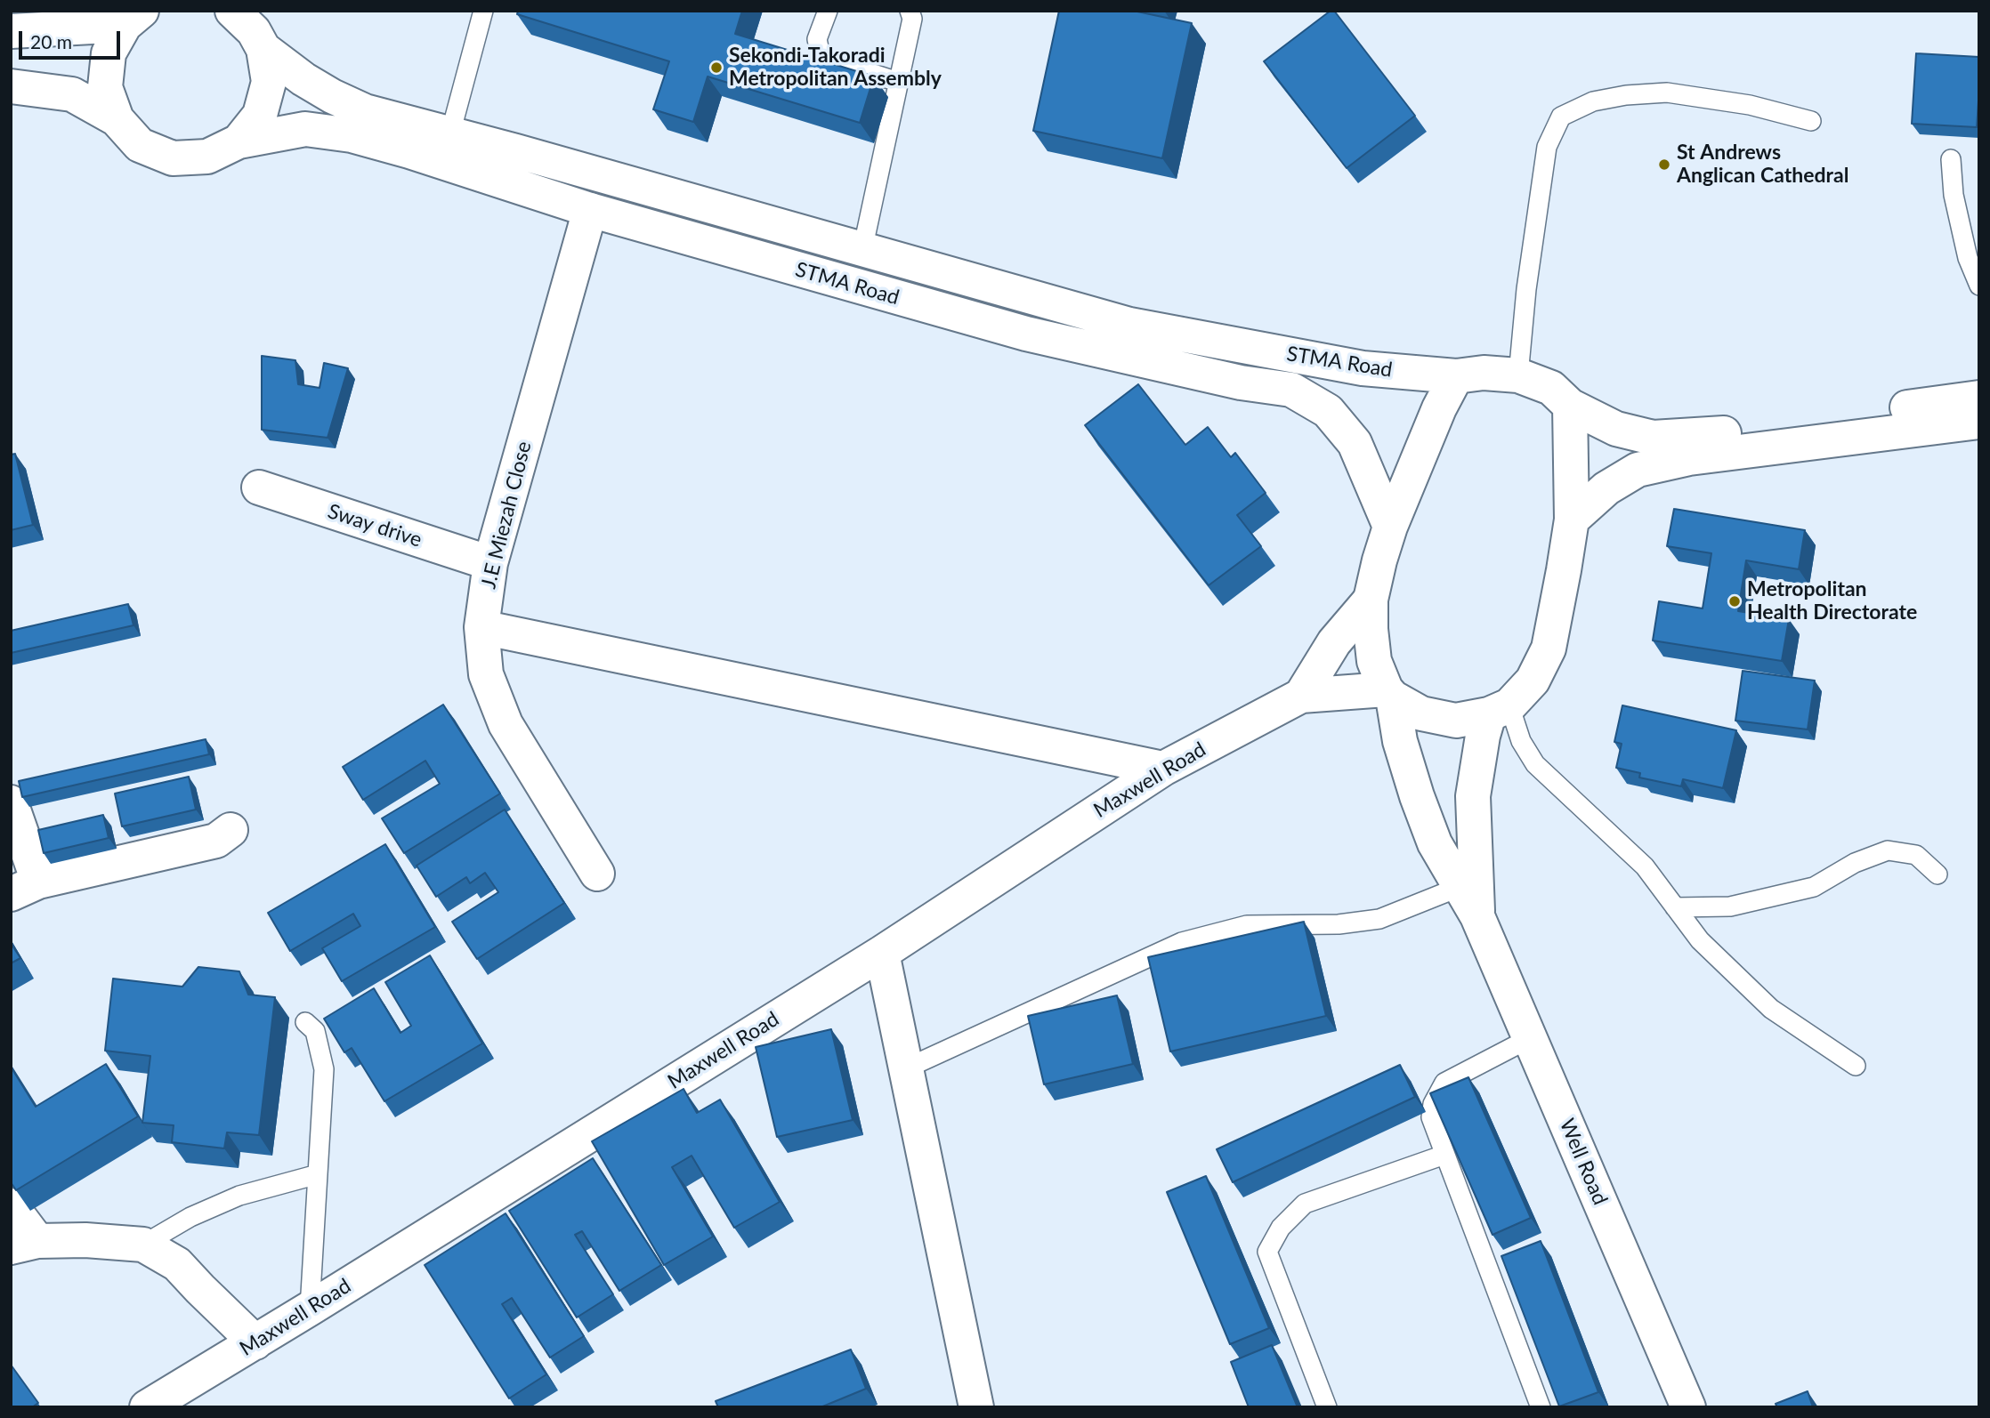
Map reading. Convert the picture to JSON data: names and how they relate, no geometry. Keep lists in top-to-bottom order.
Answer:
{
  "streets": {
    "street": [
      "STMA Road",
      "J.E Miezah Close",
      "Sway drive",
      "Maxwell Road",
      "Well Road"
    ]
  },
  "crossings": [
    ["STMA Road", "J.E Miezah Close"],
    ["J.E Miezah Close", "Sway drive"],
    ["Maxwell Road", "Well Road"]
  ],
  "places": ["Sekondi-Takoradi Metropolitan Assembly", "St Andrews Anglican Cathedral", "Metropolitan Health Directorate"],
  "scale_bar": "20 m"
}
